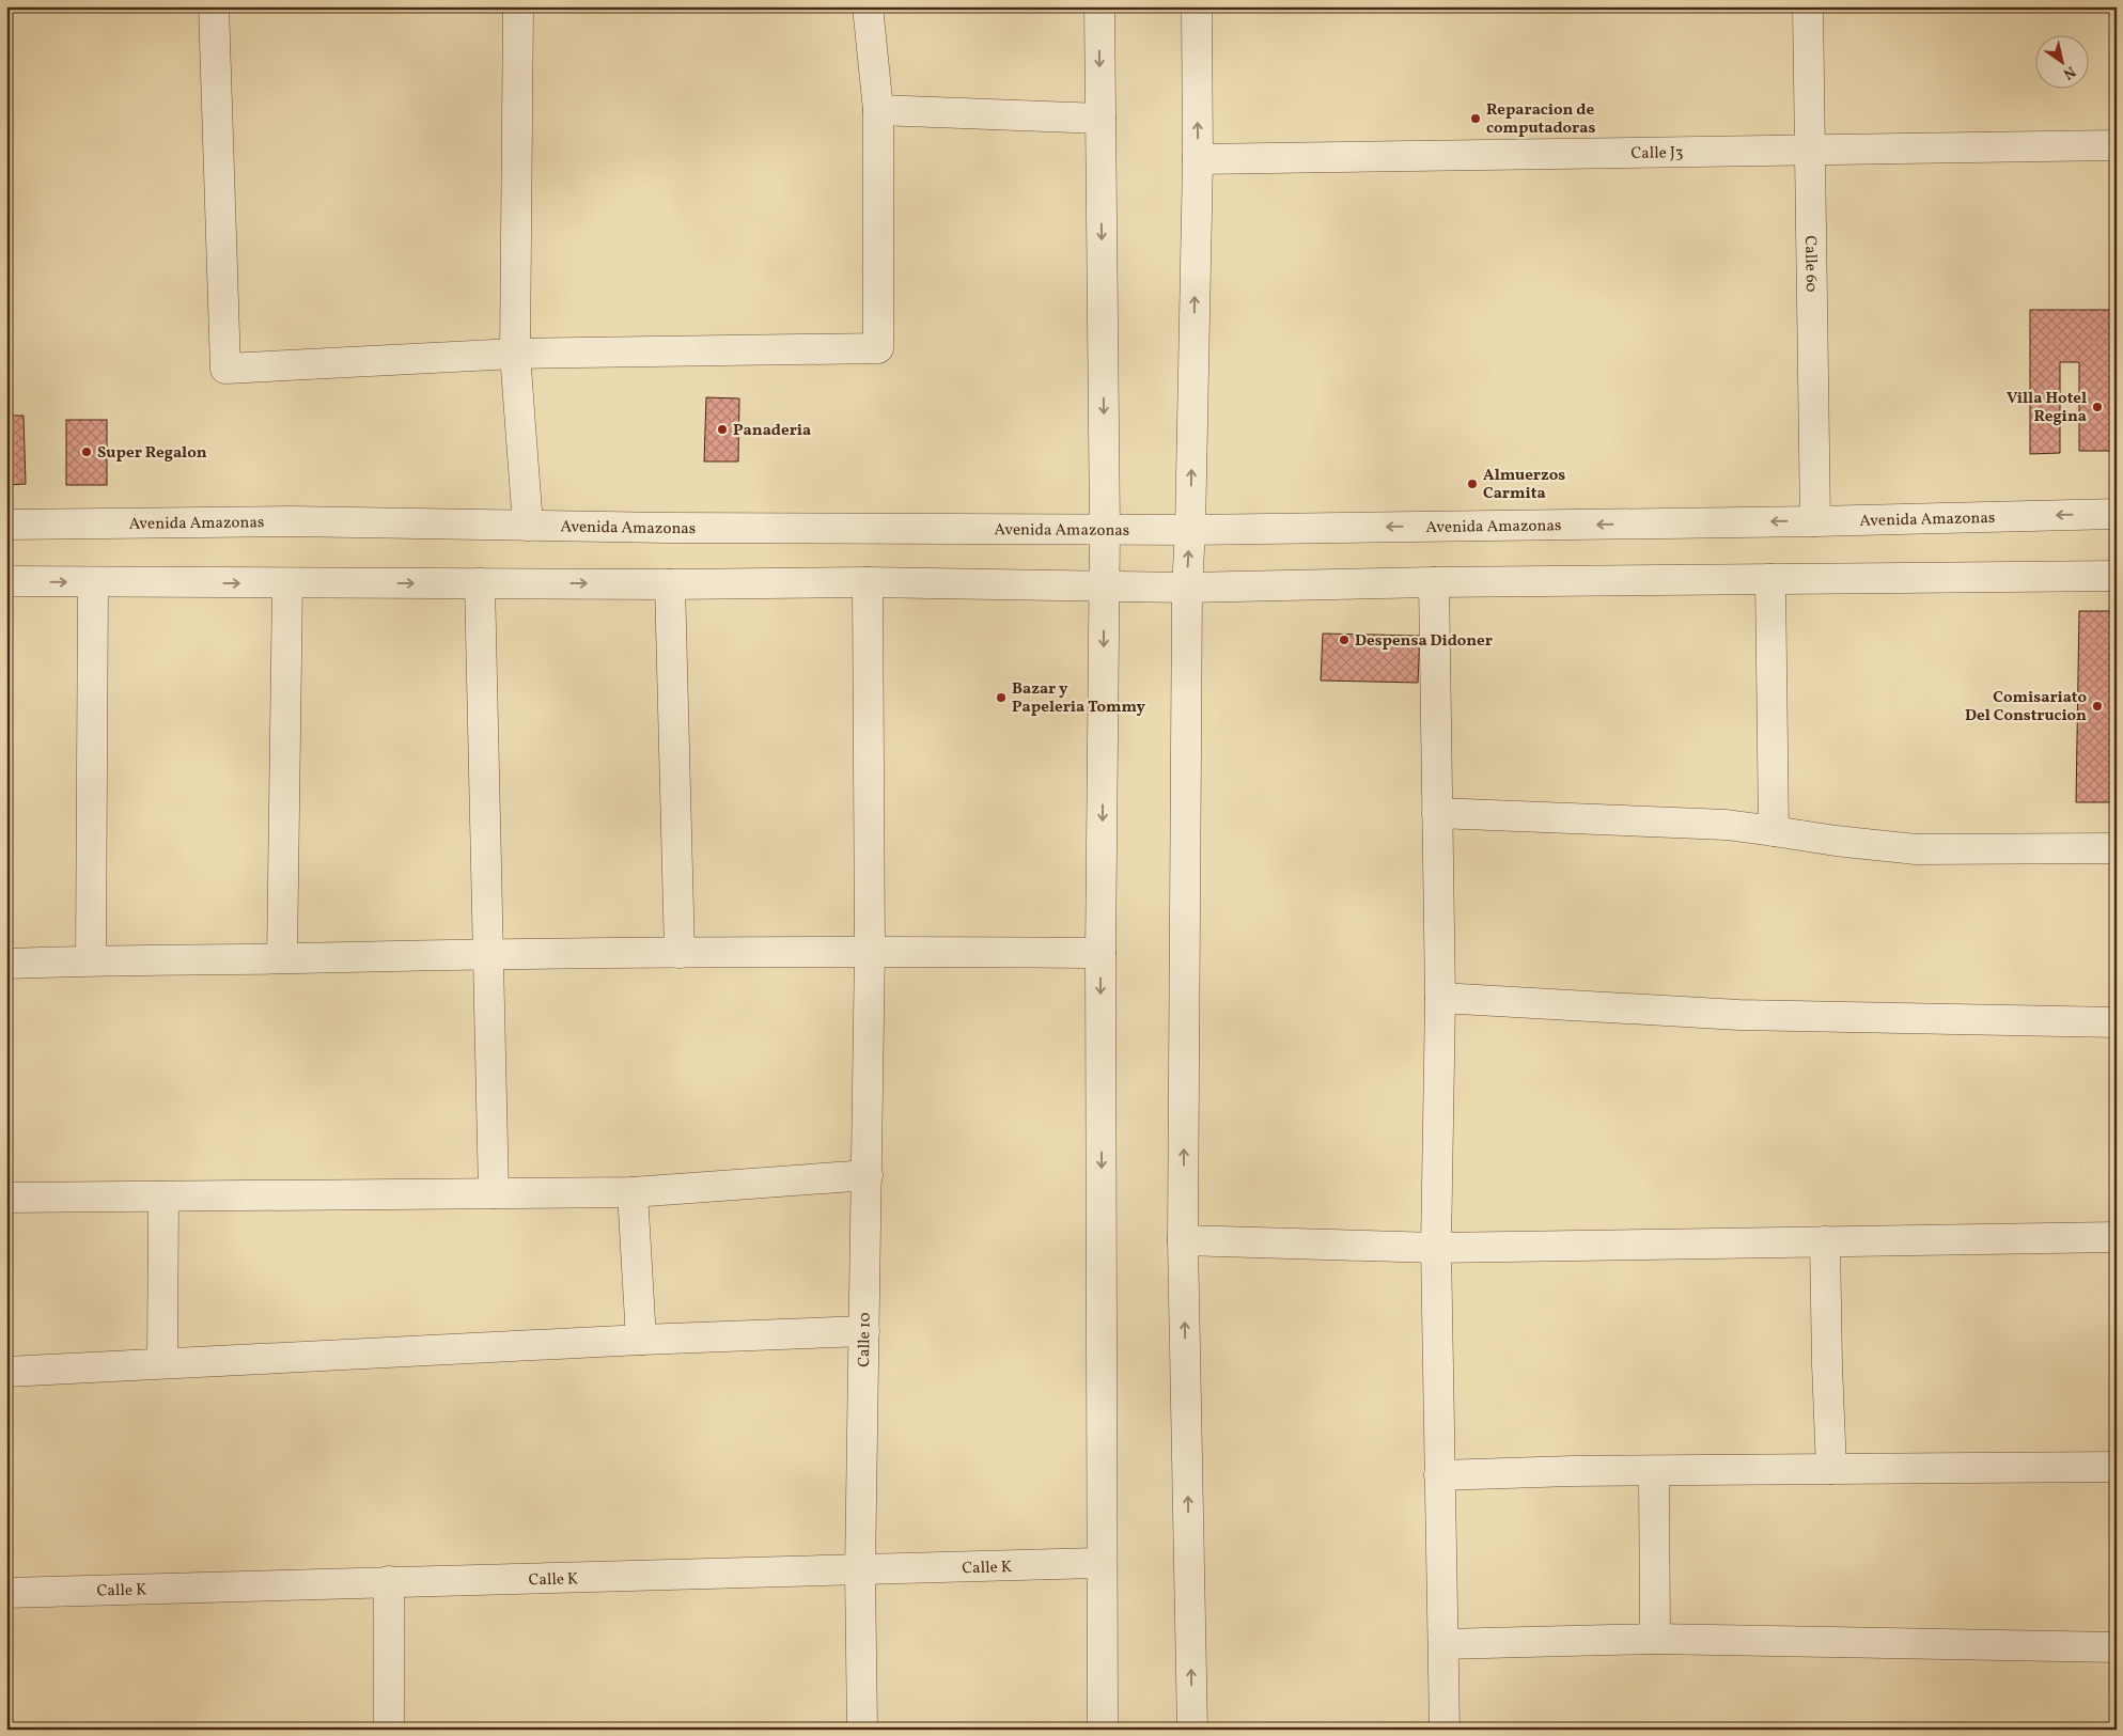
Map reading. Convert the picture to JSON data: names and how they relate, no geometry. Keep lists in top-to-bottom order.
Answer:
{
  "streets": {
    "street": [
      "Calle J3",
      "Calle 60",
      "Avenida Amazonas",
      "Calle 10",
      "Calle K"
    ]
  },
  "crossings": [
    ["Calle J3", "Calle 60"],
    ["Calle 60", "Avenida Amazonas"],
    ["Calle 10", "Calle K"]
  ],
  "places": [
    "Reparacion de computadoras",
    "Villa Hotel Regina",
    "Panaderia",
    "Super Regalon",
    "Almuerzos Carmita",
    "Despensa Didoner",
    "Bazar y Papeleria Tommy",
    "Comisariato Del Construcion"
  ],
  "north": "bottom right"
}
